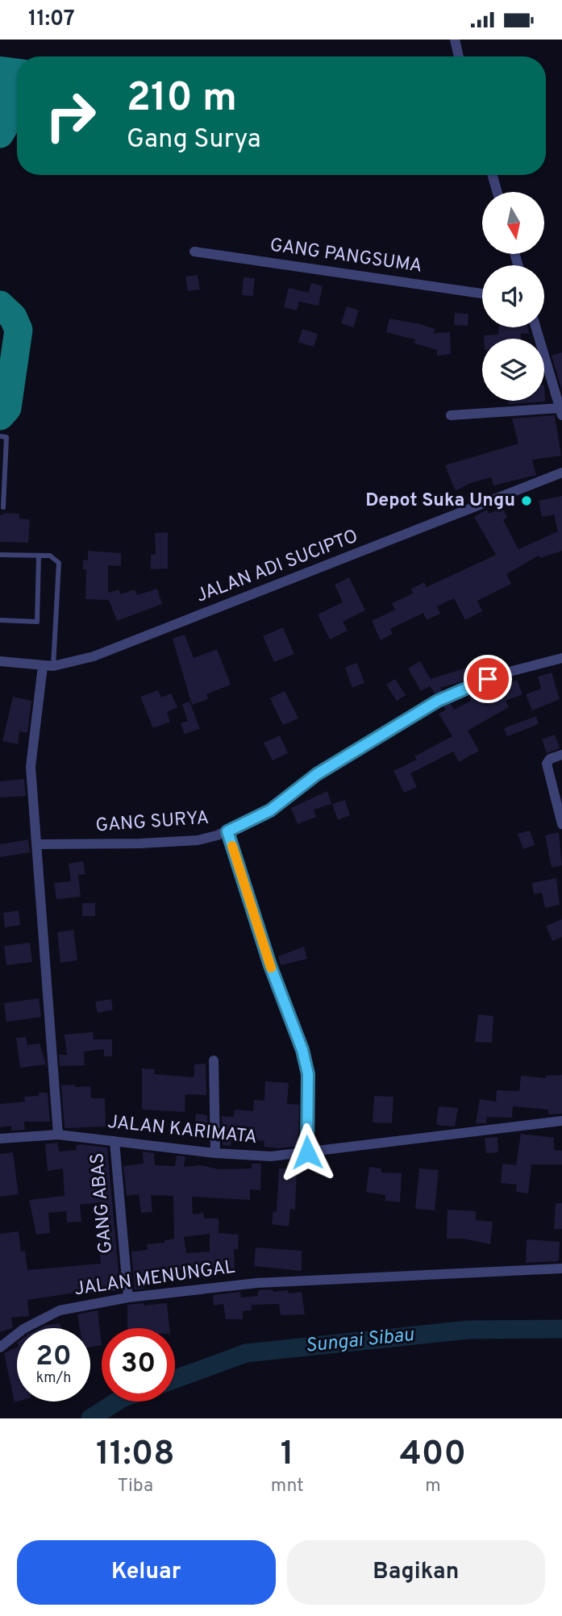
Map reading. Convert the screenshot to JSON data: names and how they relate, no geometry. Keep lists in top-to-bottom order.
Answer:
{
  "streets": {
    "street": [
      "GANG PANGSUMA",
      "JALAN ADI SUCIPTO",
      "GANG SURYA",
      "JALAN KARIMATA",
      "GANG ABAS",
      "JALAN MENUNGAL"
    ]
  },
  "crossings": [
    ["JALAN KARIMATA", "GANG ABAS"],
    ["GANG ABAS", "JALAN MENUNGAL"]
  ],
  "water": ["Sungai Sibau"],
  "places": ["Depot Suka Ungu"],
  "north": "bottom",
  "page": {
    "status": "11:07",
    "turn": ["210 m", "Gang Surya"],
    "speed": "20 km/h",
    "limit": "30",
    "eta": [
      "11:08",
      "Tiba",
      "1",
      "mnt",
      "400",
      "m"
    ],
    "buttons": ["Keluar", "Bagikan"]
  }
}
